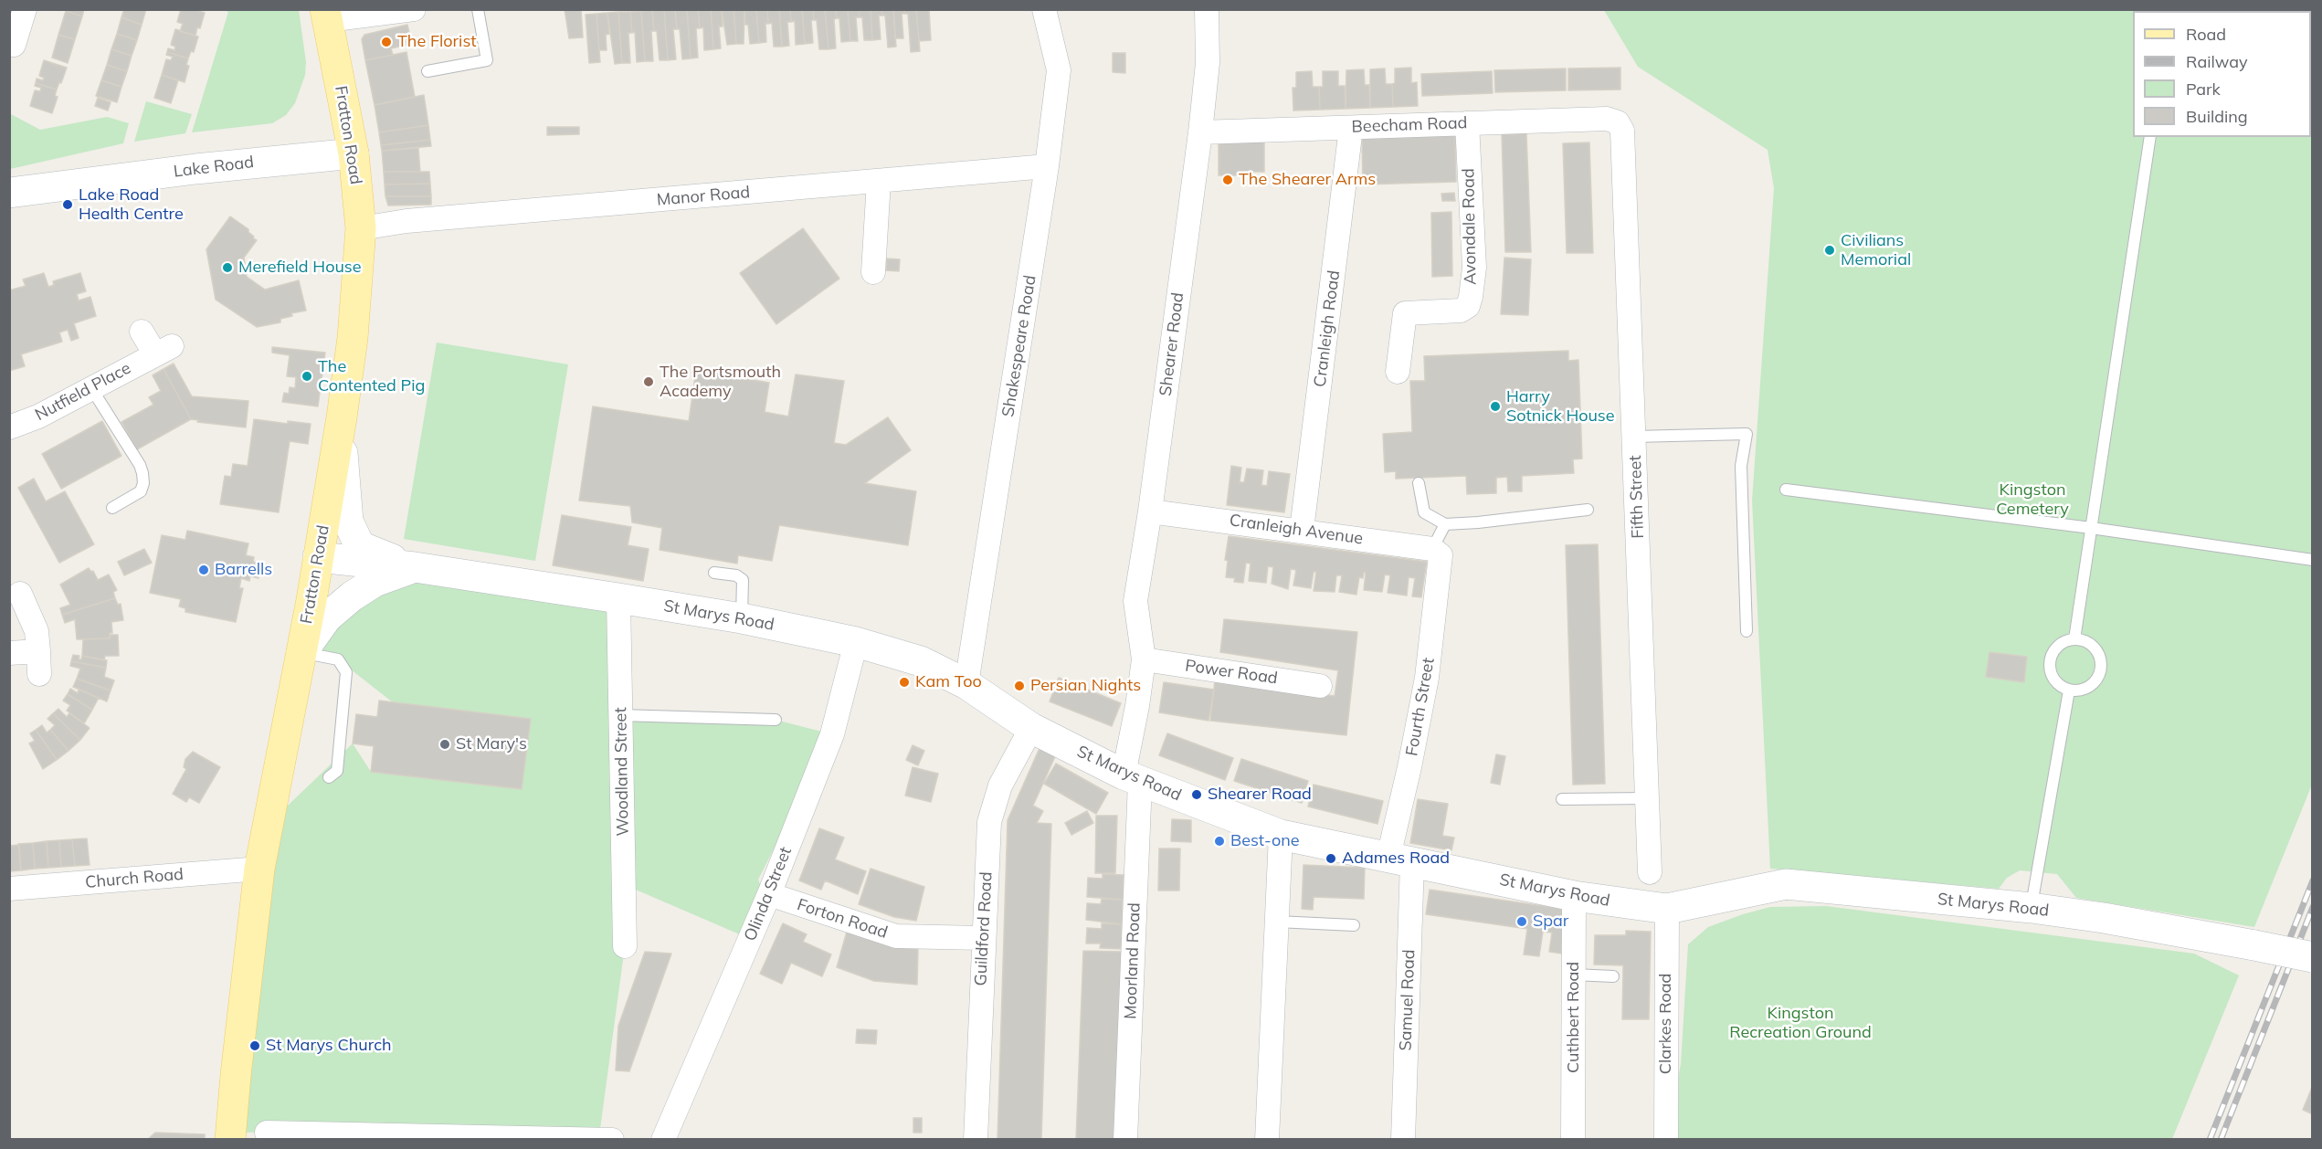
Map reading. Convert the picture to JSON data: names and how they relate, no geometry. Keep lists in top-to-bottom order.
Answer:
{
  "streets": {
    "main road": ["Fratton Road"],
    "street": [
      "Beecham Road",
      "Lake Road",
      "Manor Road",
      "Avondale Road",
      "Cranleigh Road",
      "Shearer Road",
      "Shakespeare Road",
      "Nutfield Place",
      "Fifth Street",
      "Cranleigh Avenue",
      "St Marys Road",
      "Power Road",
      "Fourth Street",
      "Woodland Street",
      "Church Road",
      "Olinda Street",
      "Forton Road",
      "Guildford Road",
      "Moorland Road",
      "Samuel Road",
      "Cuthbert Road",
      "Clarkes Road"
    ]
  },
  "crossings": [
    ["Beecham Road", "Avondale Road"],
    ["Beecham Road", "Cranleigh Road"],
    ["Beecham Road", "Shearer Road"],
    ["Beecham Road", "Fifth Street"],
    ["Fratton Road", "Lake Road"],
    ["Fratton Road", "Manor Road"],
    ["Fratton Road", "St Marys Road"],
    ["Fratton Road", "Church Road"],
    ["Manor Road", "Shakespeare Road"],
    ["Cranleigh Road", "Cranleigh Avenue"],
    ["Shearer Road", "Cranleigh Avenue"],
    ["Shearer Road", "St Marys Road"],
    ["Shearer Road", "Power Road"],
    ["Shearer Road", "Moorland Road"],
    ["Shakespeare Road", "St Marys Road"],
    ["Cranleigh Avenue", "Fourth Street"],
    ["St Marys Road", "Fourth Street"],
    ["St Marys Road", "Woodland Street"],
    ["St Marys Road", "Olinda Street"],
    ["St Marys Road", "Guildford Road"],
    ["St Marys Road", "Moorland Road"],
    ["St Marys Road", "Samuel Road"],
    ["St Marys Road", "Cuthbert Road"],
    ["St Marys Road", "Clarkes Road"],
    ["Fourth Street", "Samuel Road"],
    ["Olinda Street", "Forton Road"],
    ["Forton Road", "Guildford Road"]
  ],
  "parks": ["Kingston Cemetery", "Kingston Recreation Ground"],
  "places": [
    "The Florist",
    "The Shearer Arms",
    "Lake Road Health Centre",
    "Civilians Memorial",
    "Merefield House",
    "The Contented Pig",
    "The Portsmouth Academy",
    "Harry Sotnick House",
    "Barrells",
    "Kam Too",
    "Persian Nights",
    "St Mary's",
    "Shearer Road",
    "Best-one",
    "Adames Road",
    "Spar",
    "St Marys Church"
  ],
  "legend": [
    "Road",
    "Railway",
    "Park",
    "Building"
  ]
}
